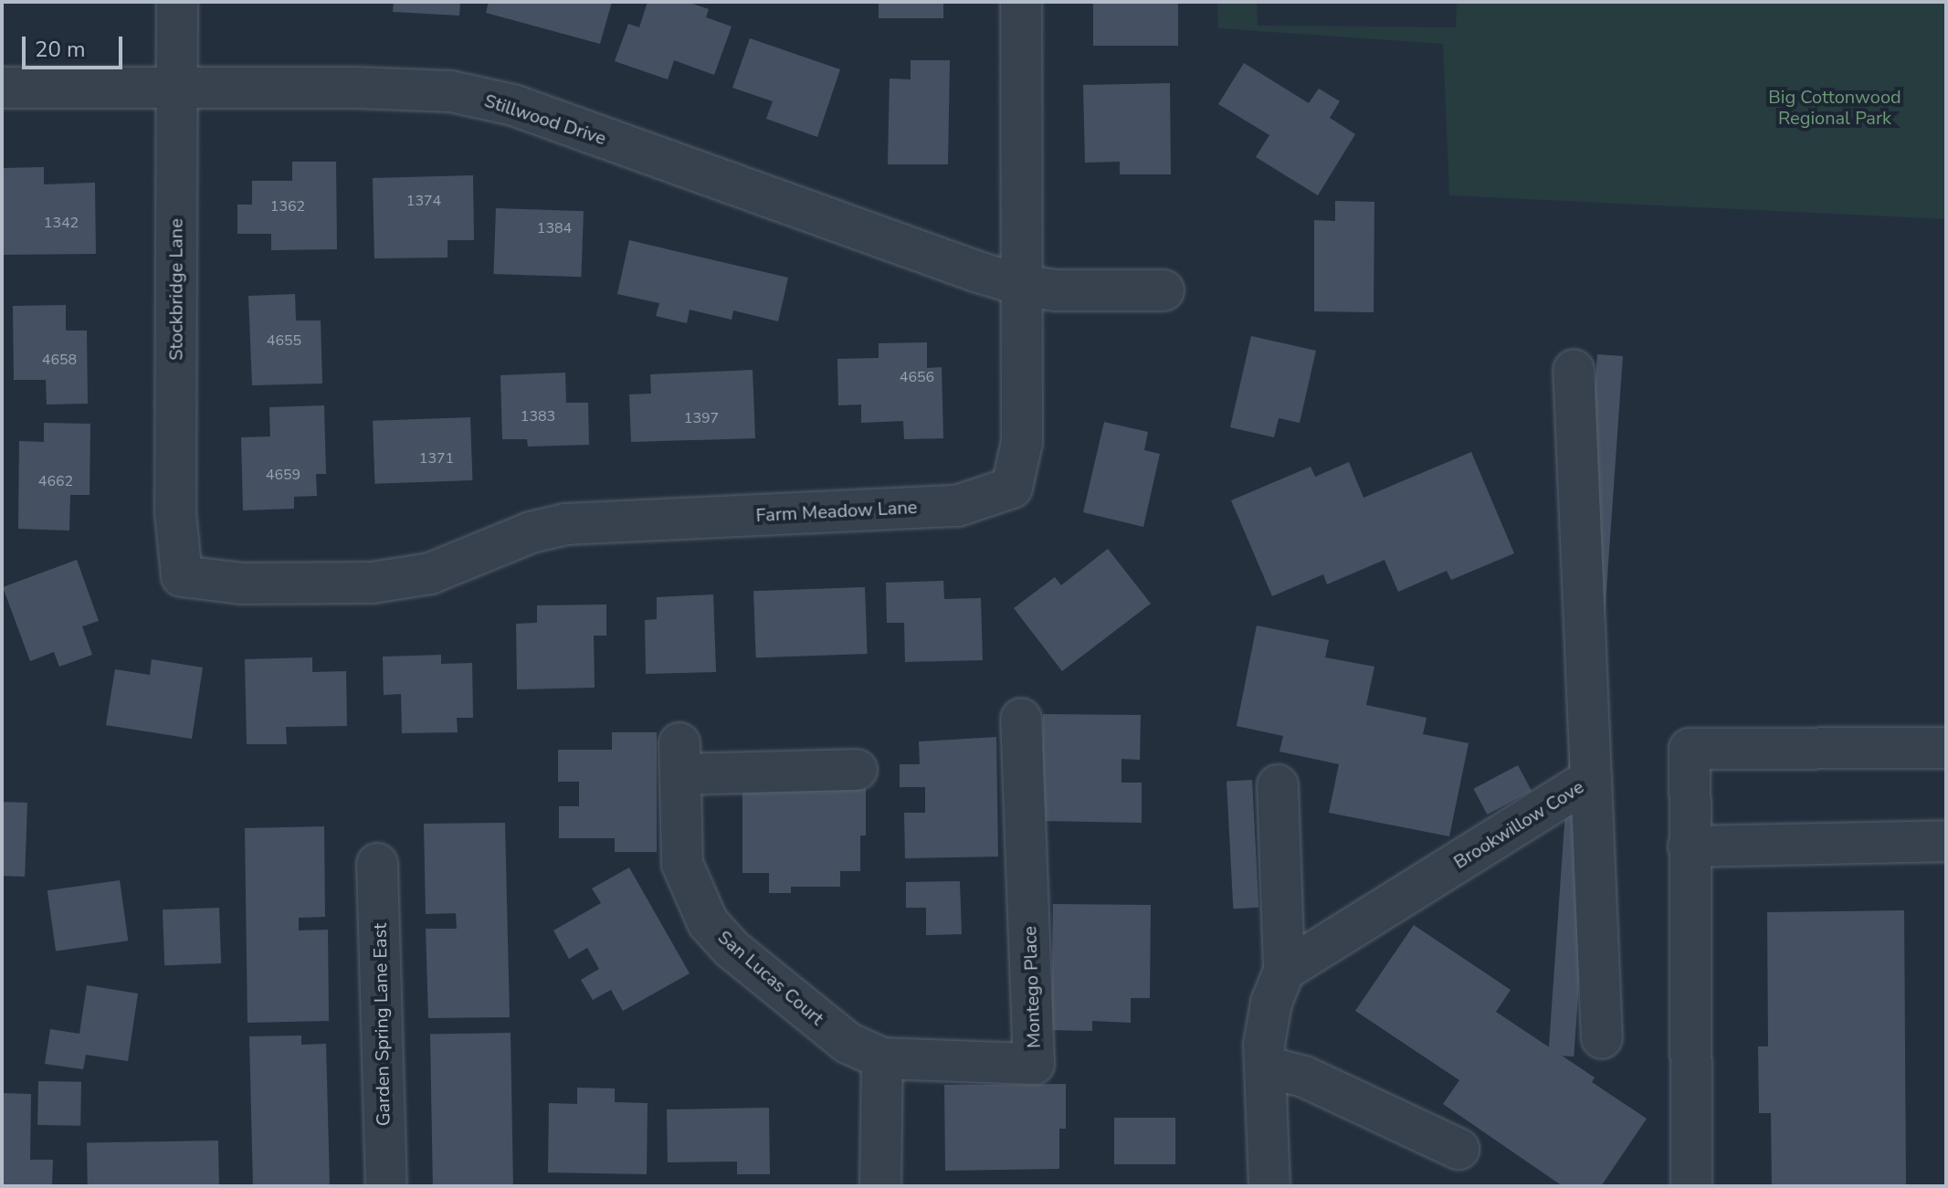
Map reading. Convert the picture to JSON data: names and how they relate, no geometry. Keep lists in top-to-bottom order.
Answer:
{
  "streets": {
    "street": [
      "Stillwood Drive",
      "Stockbridge Lane",
      "Farm Meadow Lane",
      "Brookwillow Cove",
      "San Lucas Court",
      "Montego Place",
      "Garden Spring Lane East"
    ]
  },
  "crossings": [
    ["Stillwood Drive", "Stockbridge Lane"],
    ["Stillwood Drive", "Farm Meadow Lane"],
    ["Stockbridge Lane", "Farm Meadow Lane"],
    ["San Lucas Court", "Montego Place"]
  ],
  "parks": ["Big Cottonwood Regional Park"],
  "house_numbers": [
    "1374",
    "1362",
    "1342",
    "1384",
    "4655",
    "4658",
    "4656",
    "1383",
    "1397",
    "1371",
    "4659",
    "4662"
  ],
  "scale_bar": "20 m"
}
